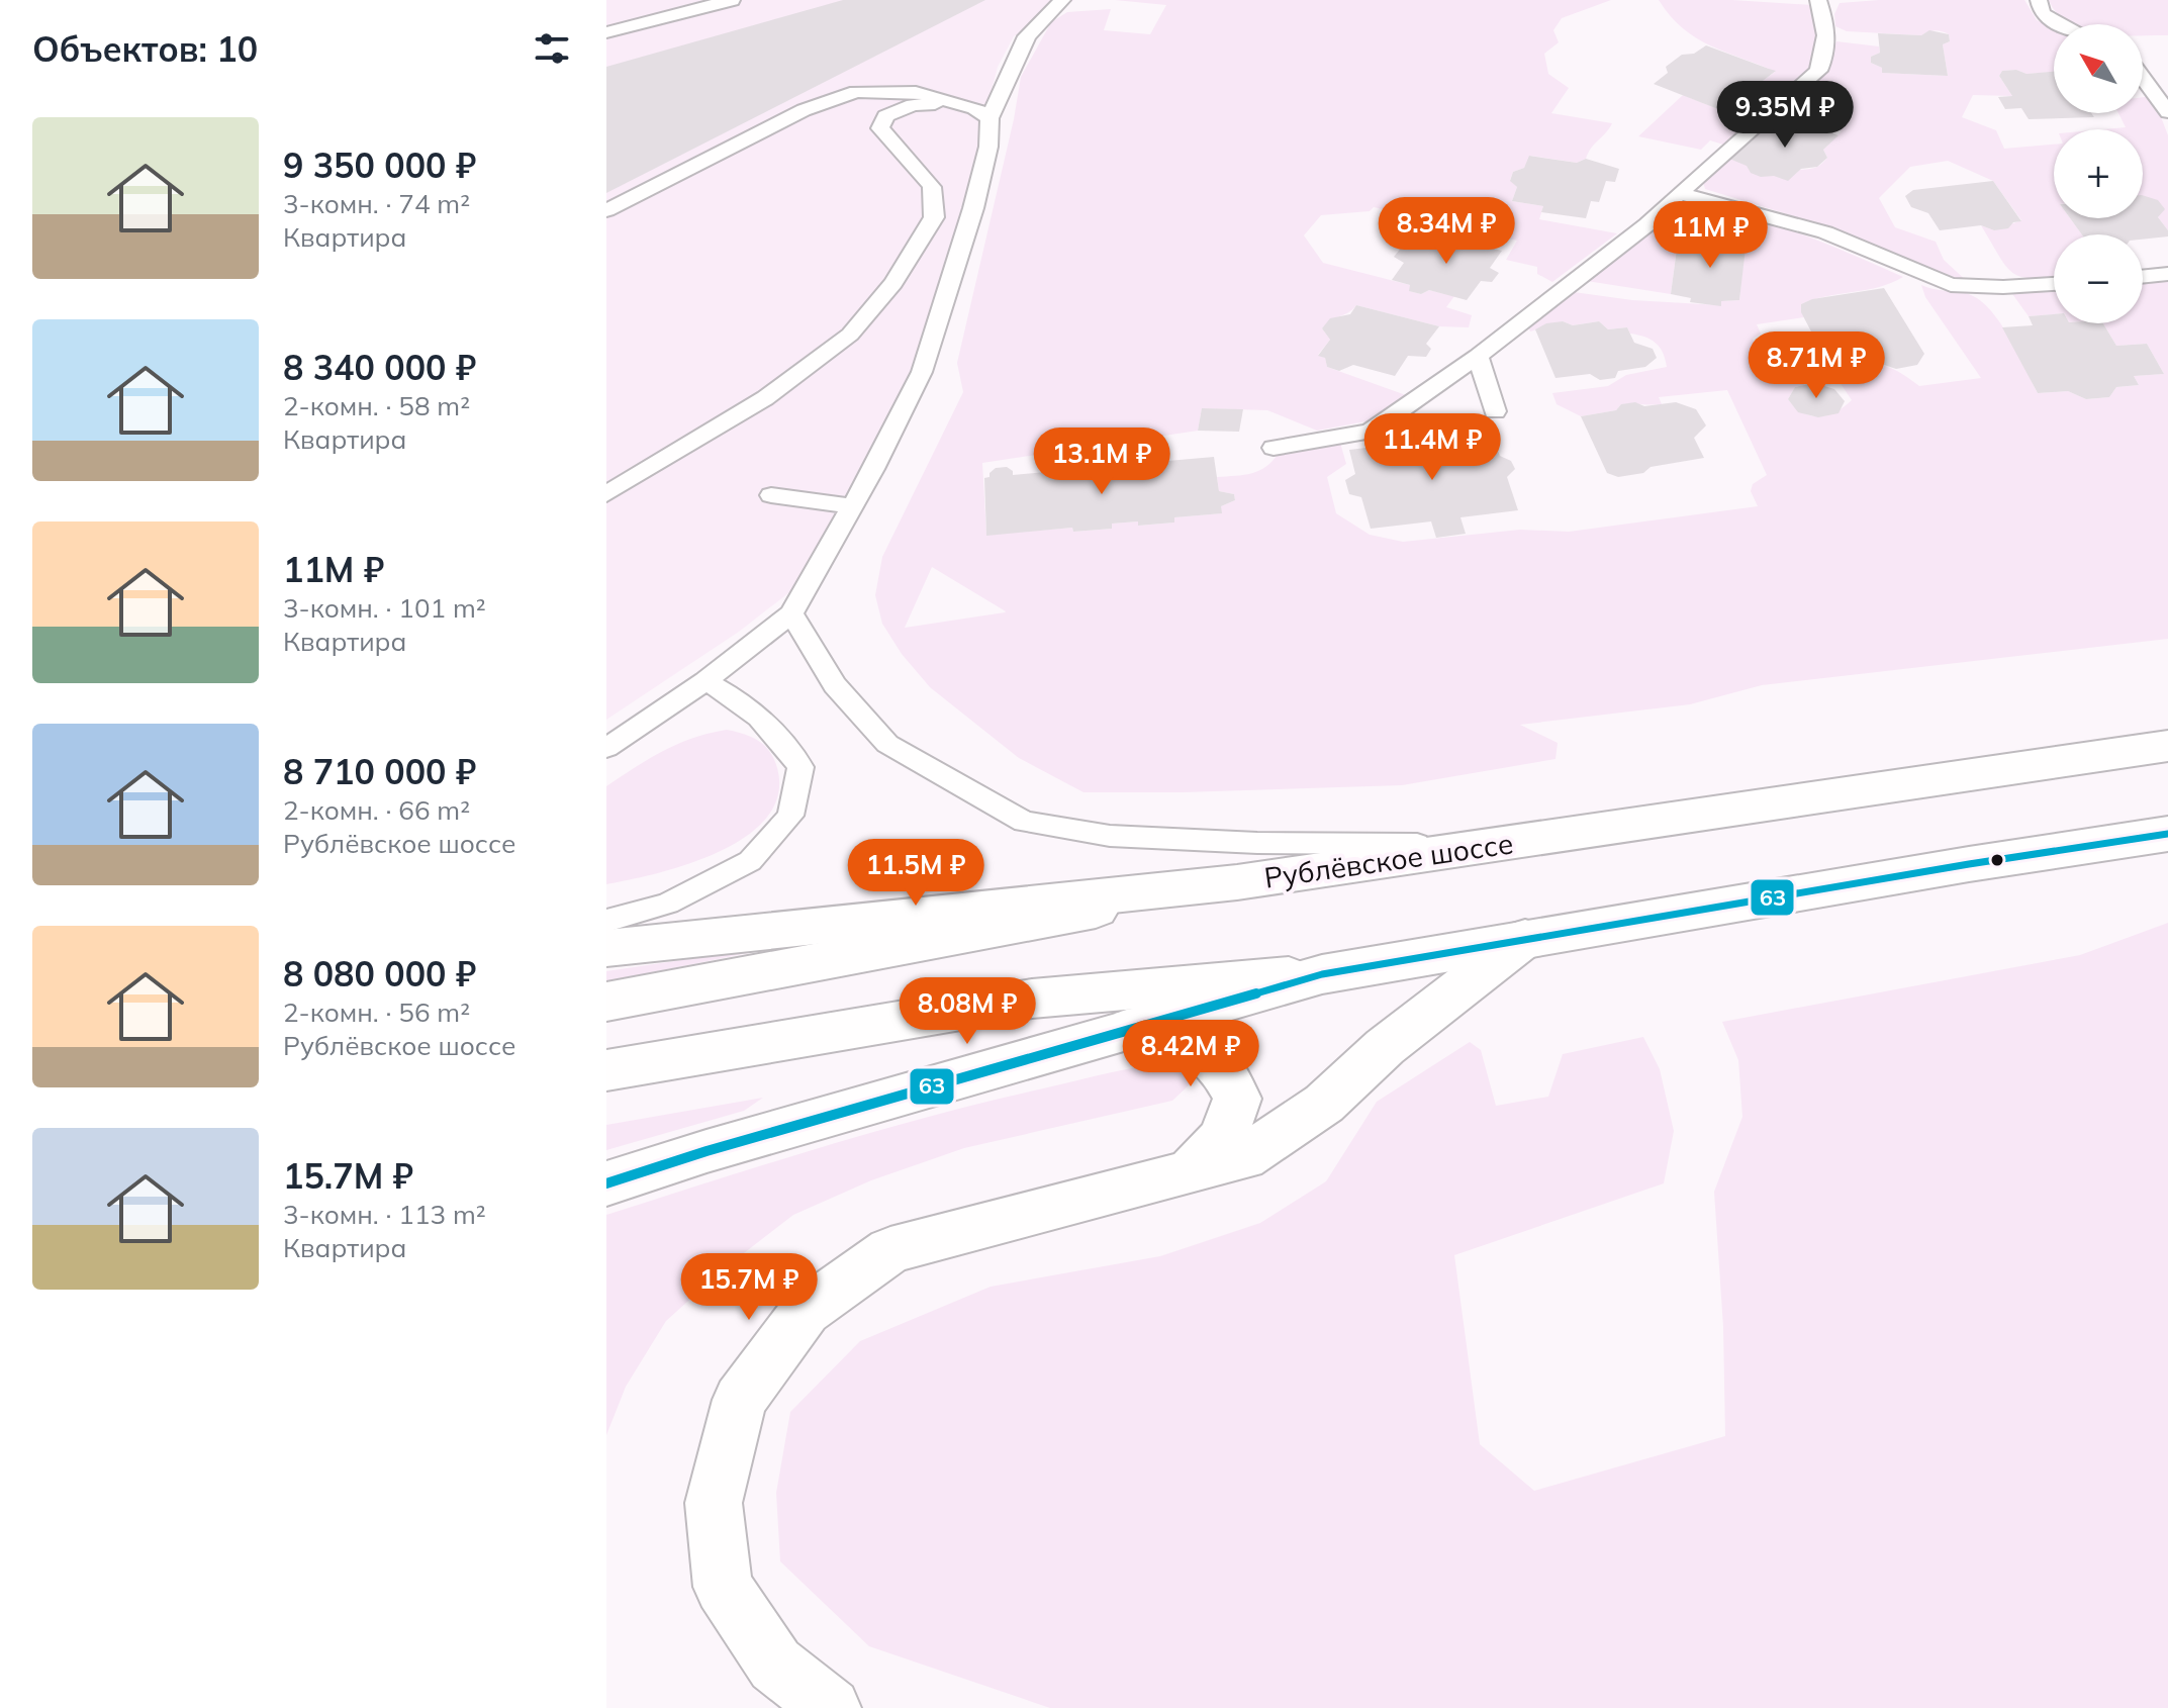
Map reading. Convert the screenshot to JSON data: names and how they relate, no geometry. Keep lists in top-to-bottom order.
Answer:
{
  "streets": {
    "main road": ["Рублёвское шоссе"]
  },
  "lines": ["transit line 63"],
  "north": "top left",
  "page": {
    "heading": "Объектов: 10",
    "map_buttons": ["+", "−"],
    "price": [
      "9.35M ₽",
      "8.34M ₽",
      "11M ₽",
      "8.71M ₽",
      "11.4M ₽",
      "13.1M ₽",
      "11.5M ₽",
      "8.08M ₽",
      "8.42M ₽",
      "15.7M ₽"
    ],
    "list": [
      {
        "name": "9 350 000 ₽",
        "note": "3-комн. · 74 m² · Квартира"
      },
      {
        "name": "8 340 000 ₽",
        "note": "2-комн. · 58 m² · Квартира"
      },
      {
        "name": "11M ₽",
        "note": "3-комн. · 101 m² · Квартира"
      },
      {
        "name": "8 710 000 ₽",
        "note": "2-комн. · 66 m² · Рублёвское шоссе"
      },
      {
        "name": "8 080 000 ₽",
        "note": "2-комн. · 56 m² · Рублёвское шоссе"
      },
      {
        "name": "15.7M ₽",
        "note": "3-комн. · 113 m² · Квартира"
      }
    ]
  }
}
